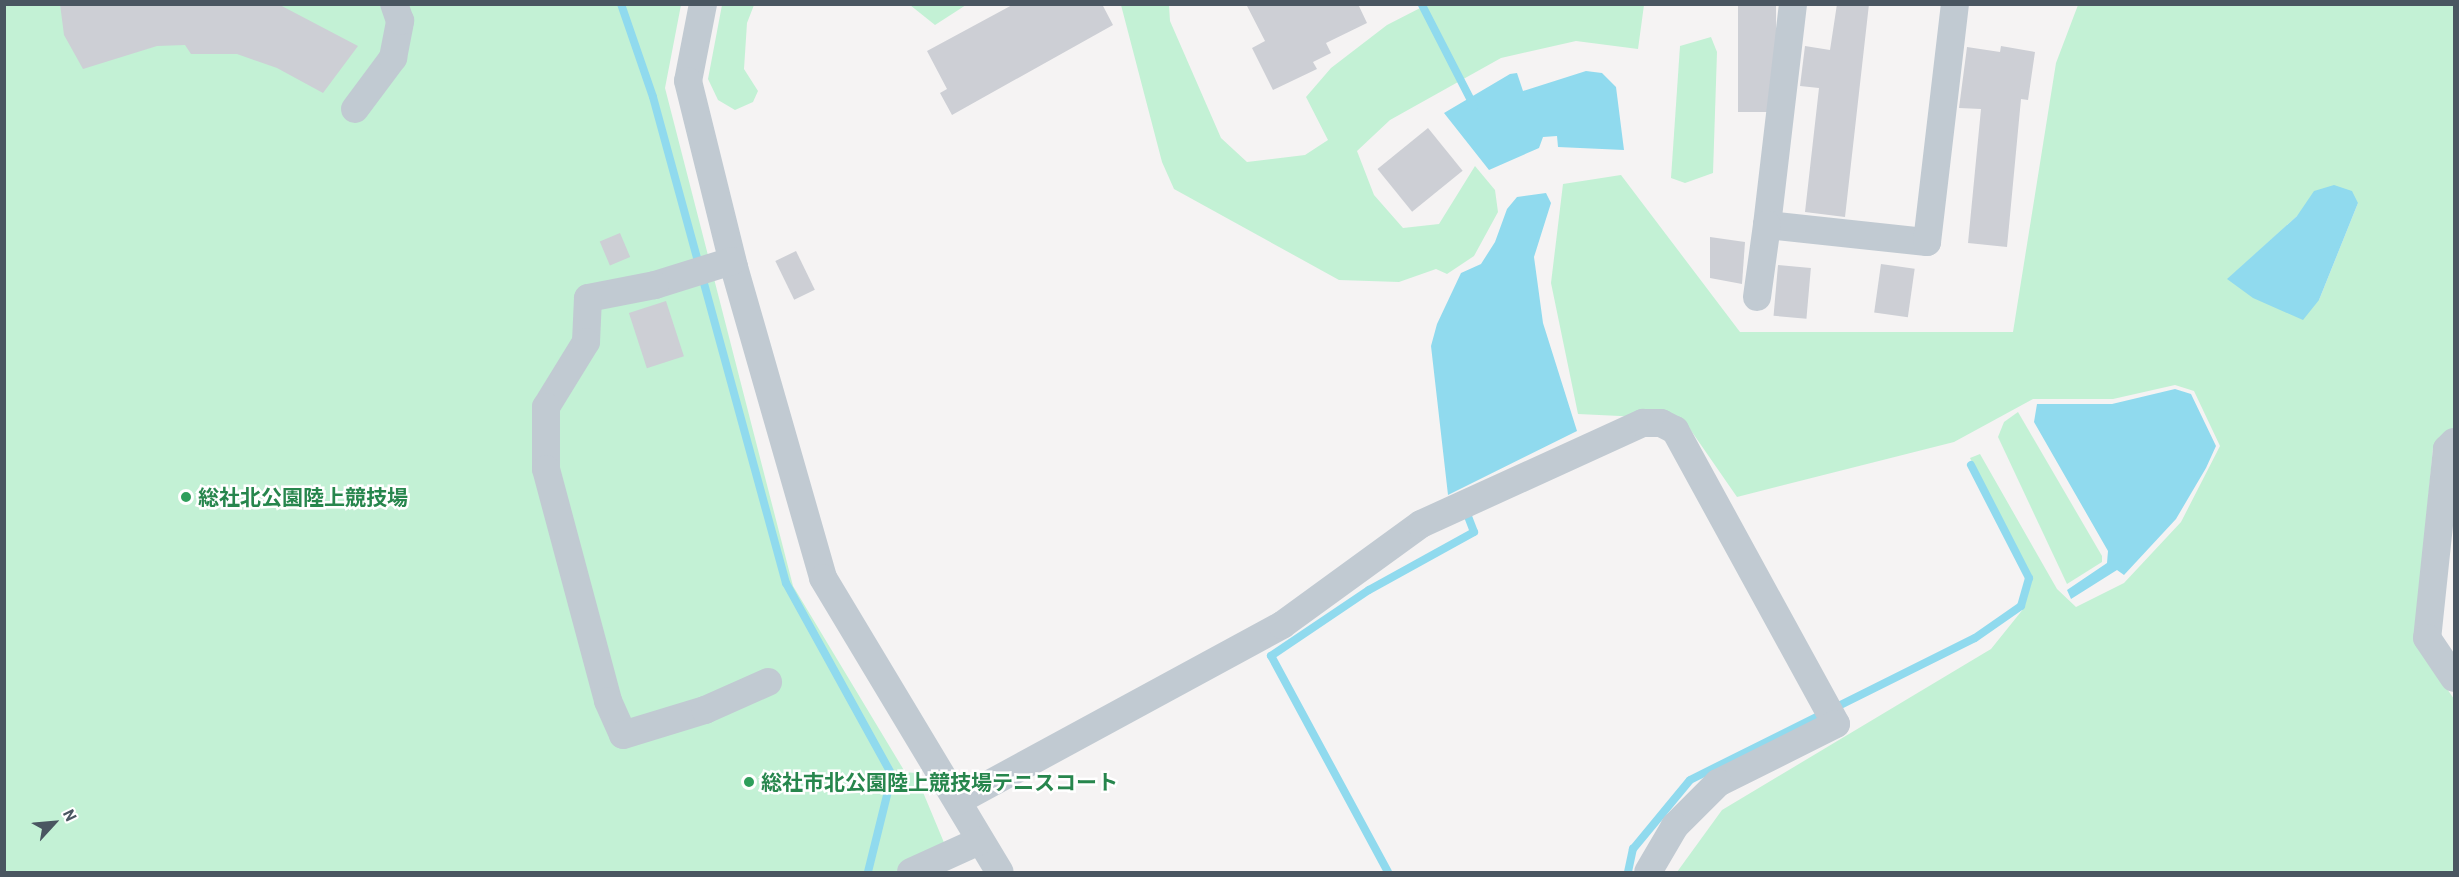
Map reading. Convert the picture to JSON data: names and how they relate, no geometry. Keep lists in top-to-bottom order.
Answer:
{
  "places": ["総社北公園陸上競技場", "総社市北公園陸上競技場テニスコート"],
  "north": "top right"
}
